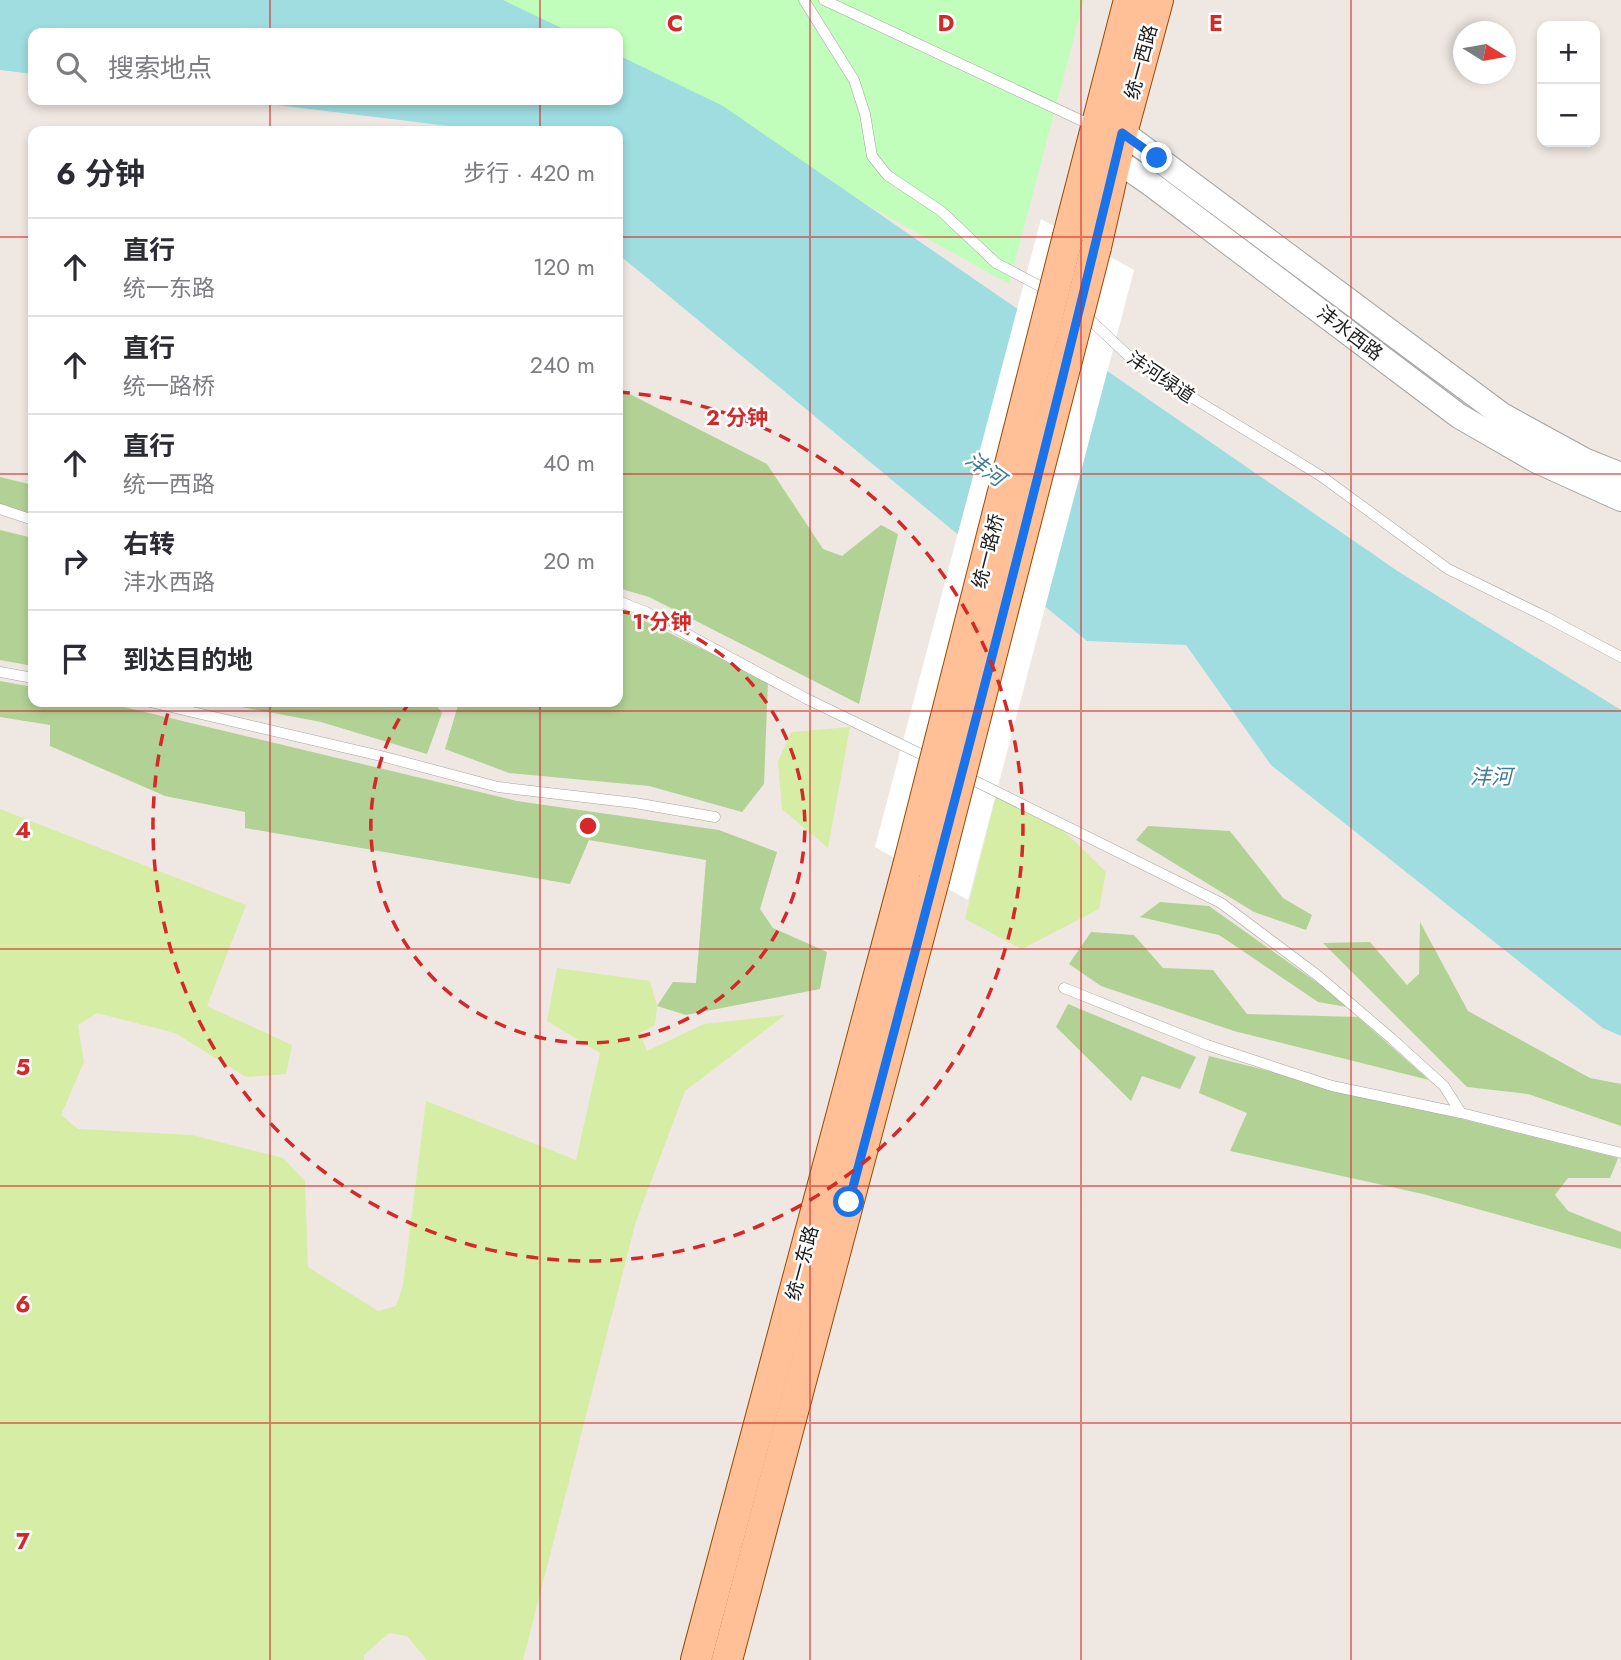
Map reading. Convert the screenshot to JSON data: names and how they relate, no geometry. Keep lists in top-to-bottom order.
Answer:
{
  "streets": {
    "main road": ["统一西路", "统一路桥", "统一东路"],
    "street": ["沣水西路"],
    "lane": ["沣河绿道"]
  },
  "crossings": [
    ["统一西路", "沣水西路"],
    ["统一西路", "统一路桥"],
    ["统一路桥", "统一东路"]
  ],
  "water": ["沣河"],
  "north": "right",
  "page": {
    "map_buttons": ["+", "−"],
    "search": "搜索地点",
    "heading": ["6 分钟", "步行 · 420 m"],
    "list": [
      ["直行", "统一东路", "120 m"],
      ["直行", "统一路桥", "240 m"],
      ["直行", "统一西路", "40 m"],
      ["右转", "沣水西路", "20 m"],
      "到达目的地"
    ]
  },
  "grid": {
    "columns": ["C", "D", "E"],
    "rows": [
      "4",
      "5",
      "6",
      "7"
    ]
  },
  "rings": ["2 分钟", "1 分钟"]
}
